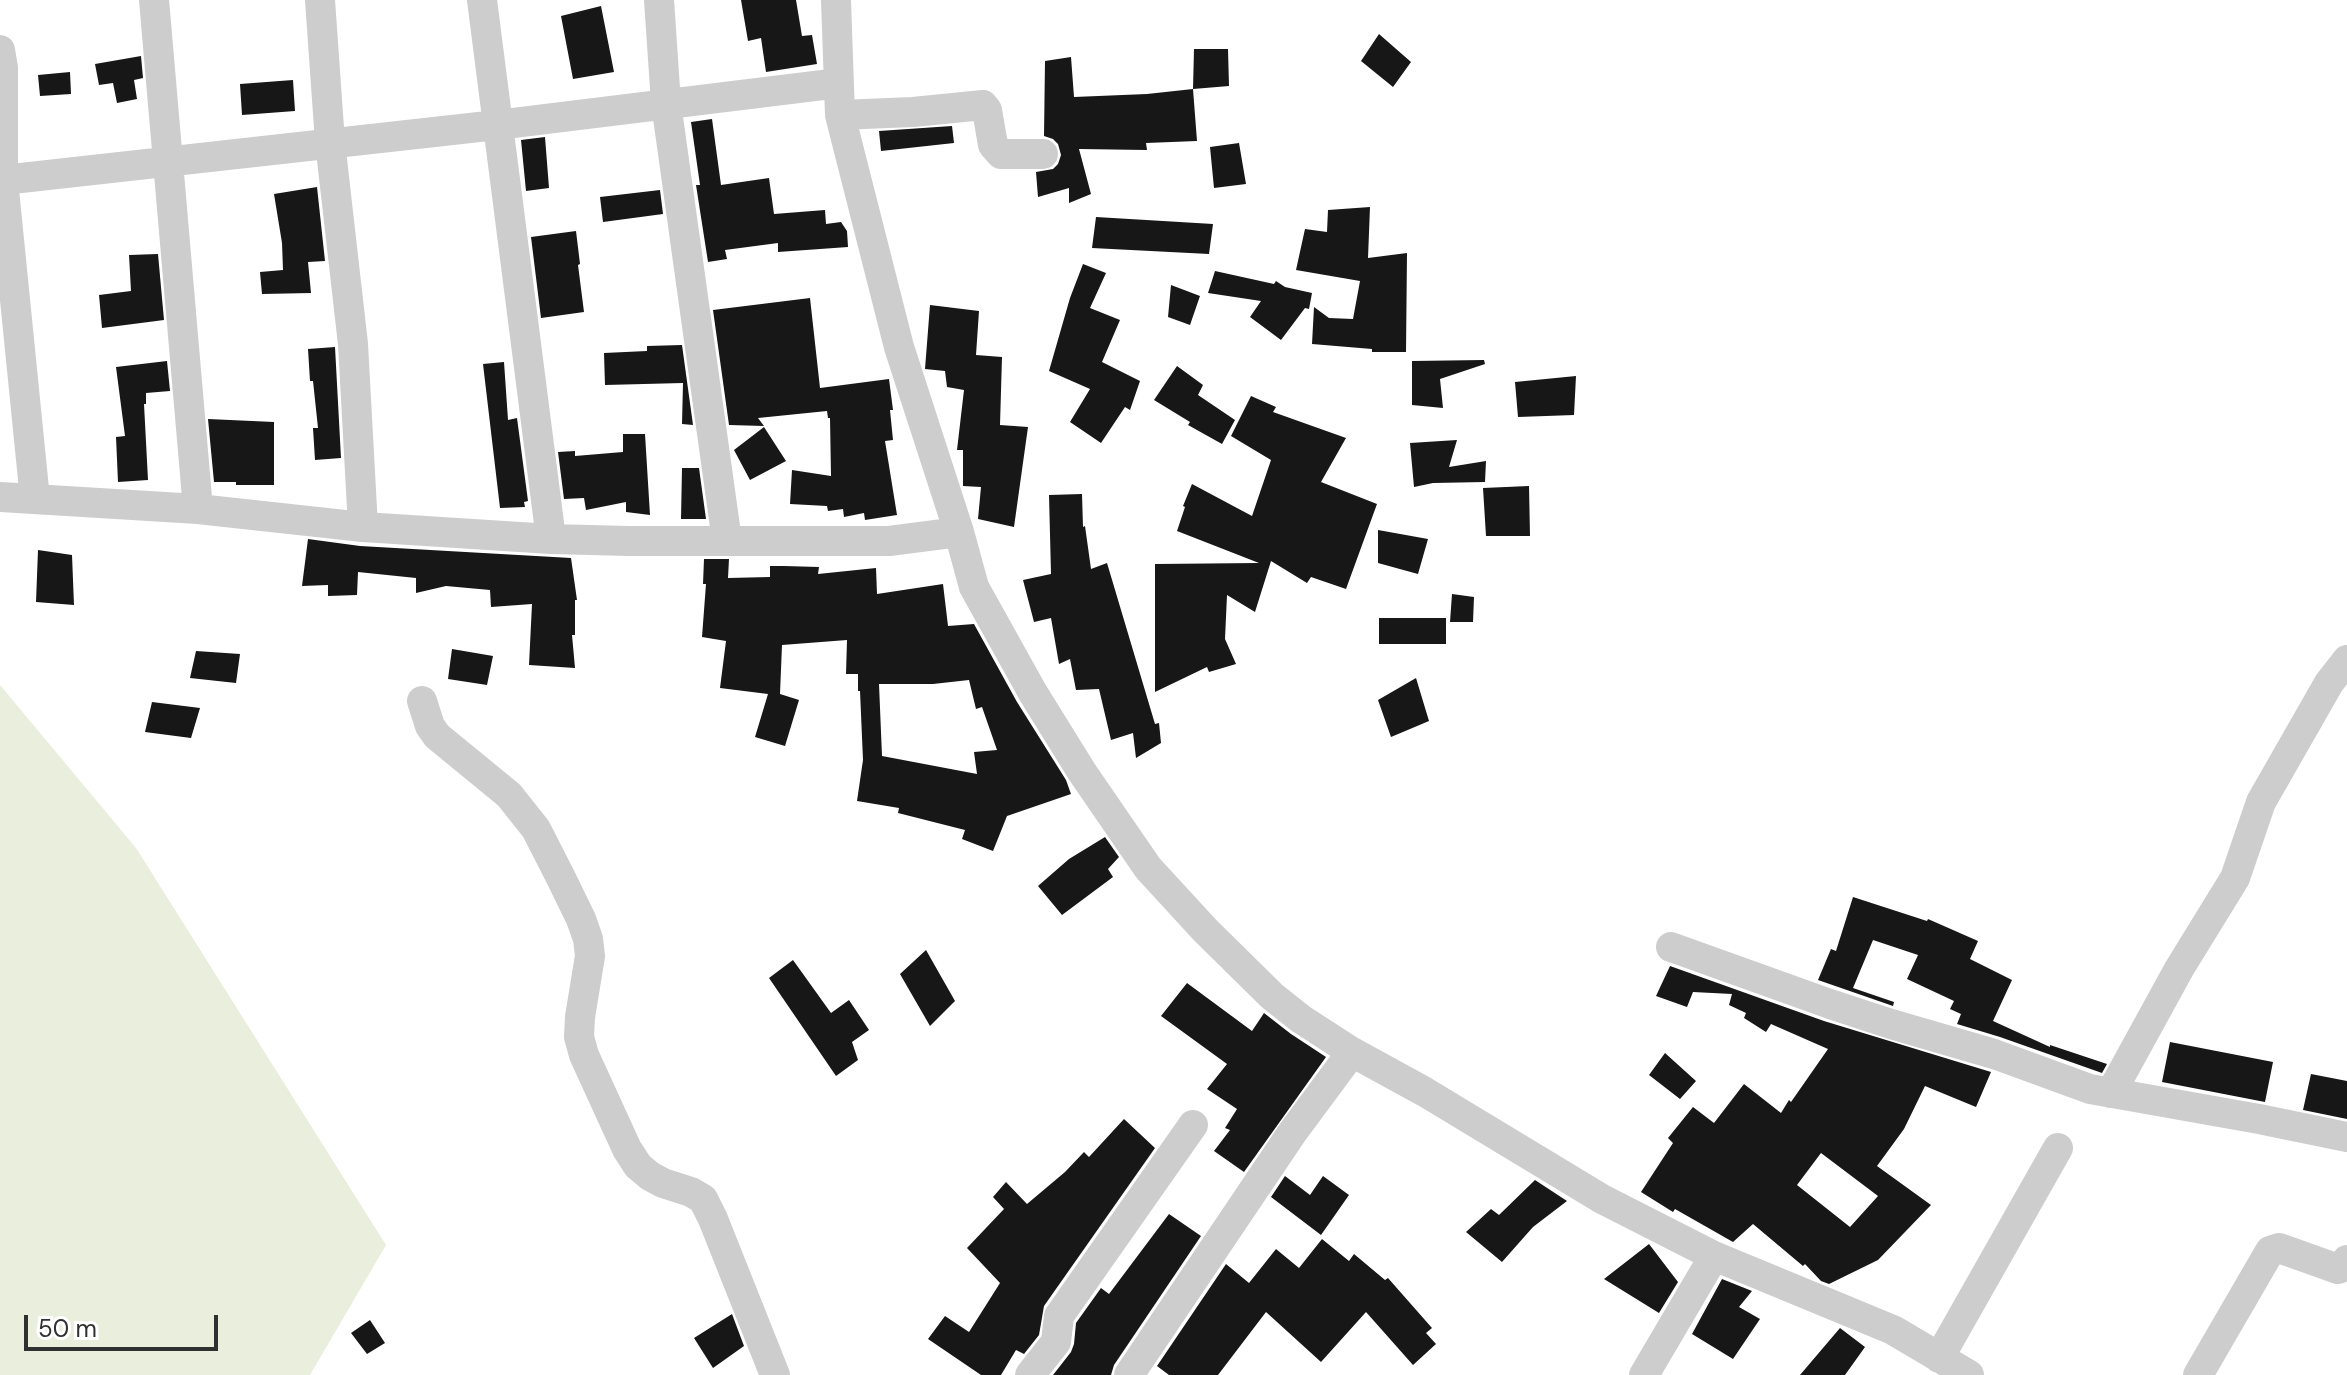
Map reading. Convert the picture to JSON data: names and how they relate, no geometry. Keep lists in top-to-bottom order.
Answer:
{
  "scale_bar": "50 m"
}
